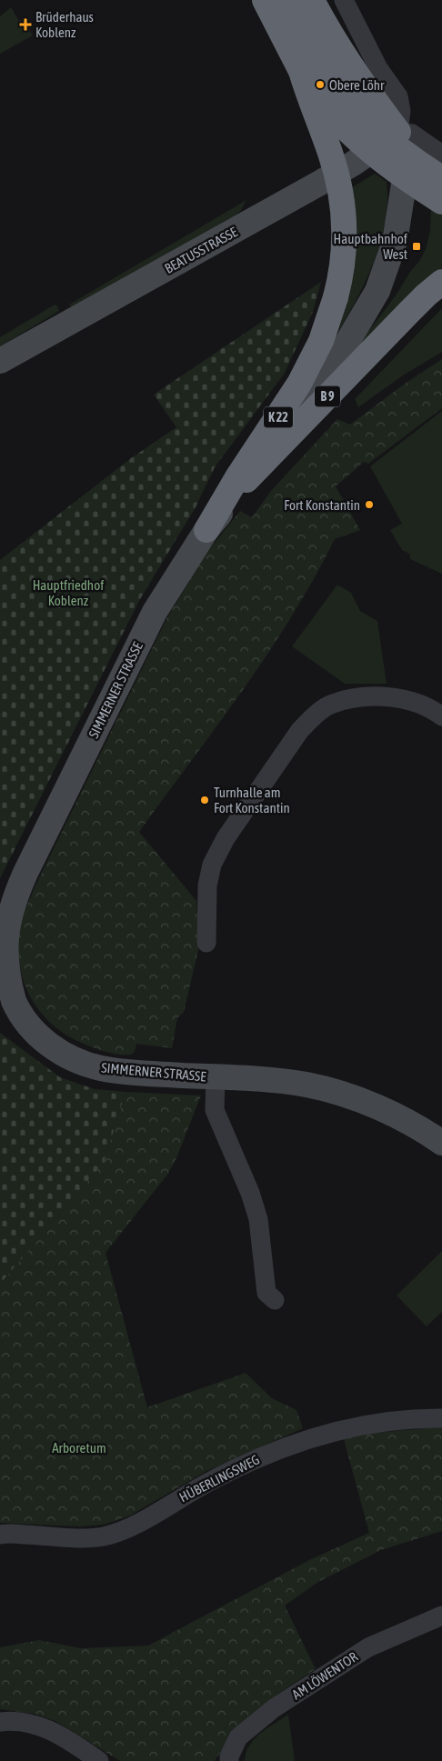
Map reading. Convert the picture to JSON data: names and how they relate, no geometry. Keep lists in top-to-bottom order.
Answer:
{
  "streets": {
    "highway": ["B 9", "K 22"],
    "street": [
      "BEATUSSTRASSE",
      "SIMMERNER STRASSE",
      "HÜBERLINGSWEG",
      "AM LÖWENTOR"
    ]
  },
  "crossings": [
    ["BEATUSSTRASSE", "SIMMERNER STRASSE"],
    ["B 9", "SIMMERNER STRASSE"],
    ["K 22", "SIMMERNER STRASSE"]
  ],
  "parks": ["Hauptfriedhof Koblenz", "Arboretum"],
  "places": {
    "health": ["Brüderhaus Koblenz"],
    "other": ["Obere Löhr", "Fort Konstantin", "Turnhalle am Fort Konstantin"],
    "transit": ["Hauptbahnhof West"]
  }
}
